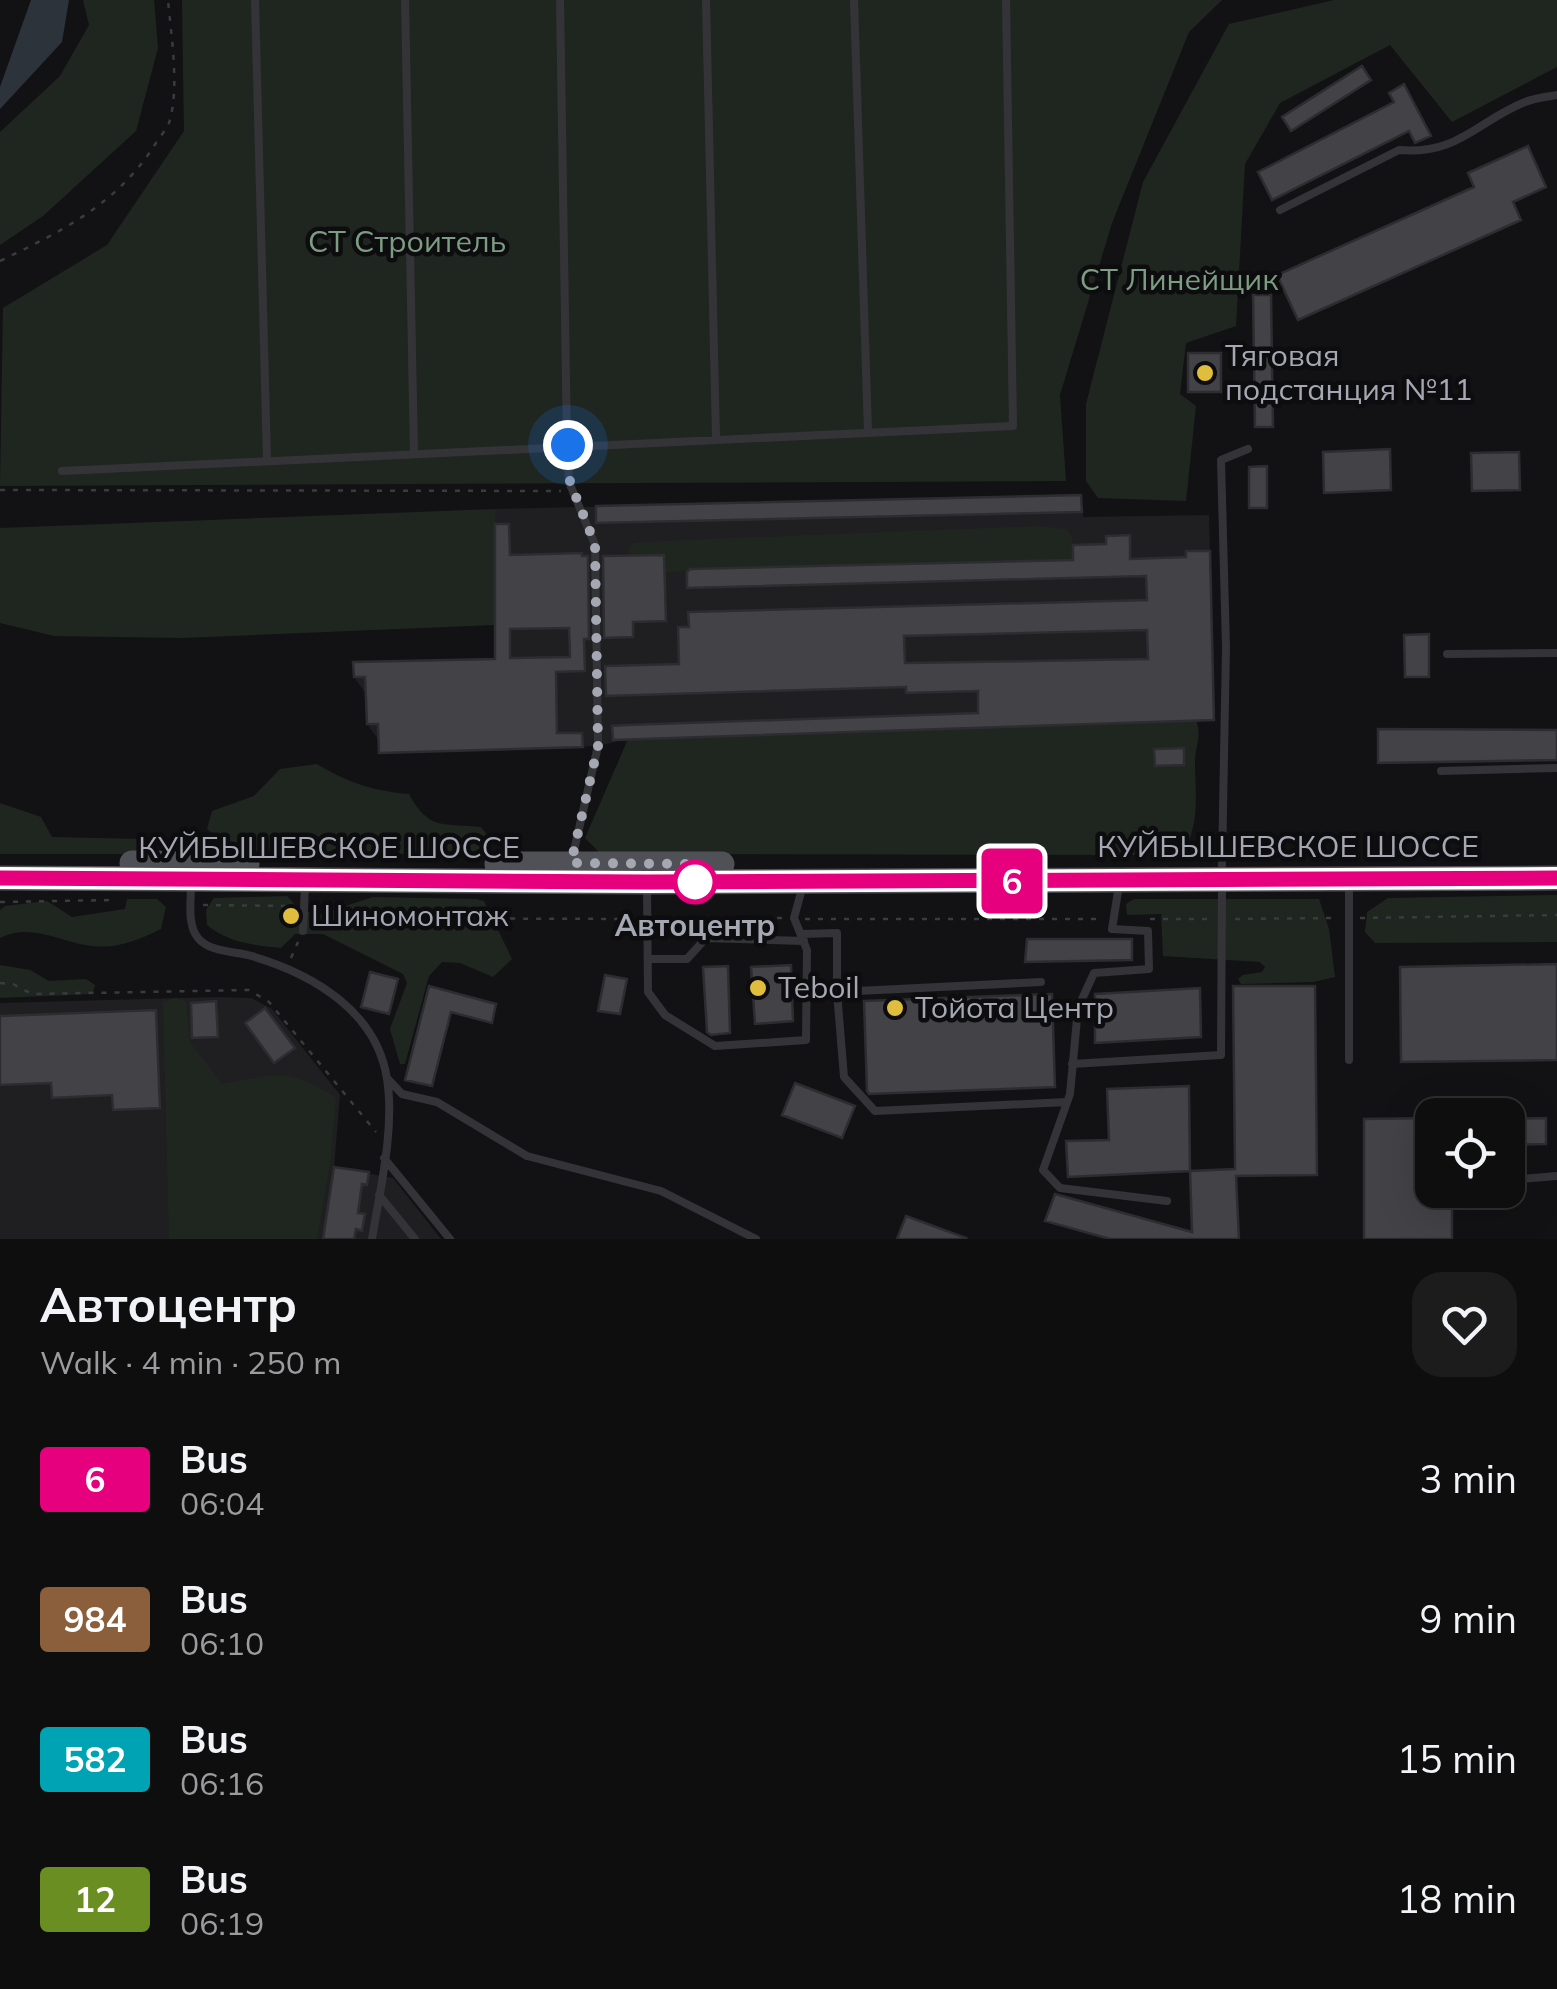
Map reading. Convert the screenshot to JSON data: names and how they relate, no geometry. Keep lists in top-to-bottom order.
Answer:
{
  "streets": {
    "main road": ["КУЙБЫШЕВСКОЕ ШОССЕ"]
  },
  "parks": ["СТ Строитель", "СТ Линейщик"],
  "places": [
    "Тяговая подстанция №11",
    "Автоцентр",
    "Шиномонтаж",
    "Teboil",
    "Тойота Центр"
  ],
  "lines": ["bus line 6"],
  "page": {
    "on_map": "6",
    "heading": ["Автоцентр", "Walk · 4 min · 250 m"],
    "list": [
      {
        "mark": "6",
        "name": "Bus",
        "note": "06:04",
        "value": "3 min"
      },
      {
        "mark": "984",
        "name": "Bus",
        "note": "06:10",
        "value": "9 min"
      },
      {
        "mark": "582",
        "name": "Bus",
        "note": "06:16",
        "value": "15 min"
      },
      {
        "mark": "12",
        "name": "Bus",
        "note": "06:19",
        "value": "18 min"
      }
    ]
  }
}
